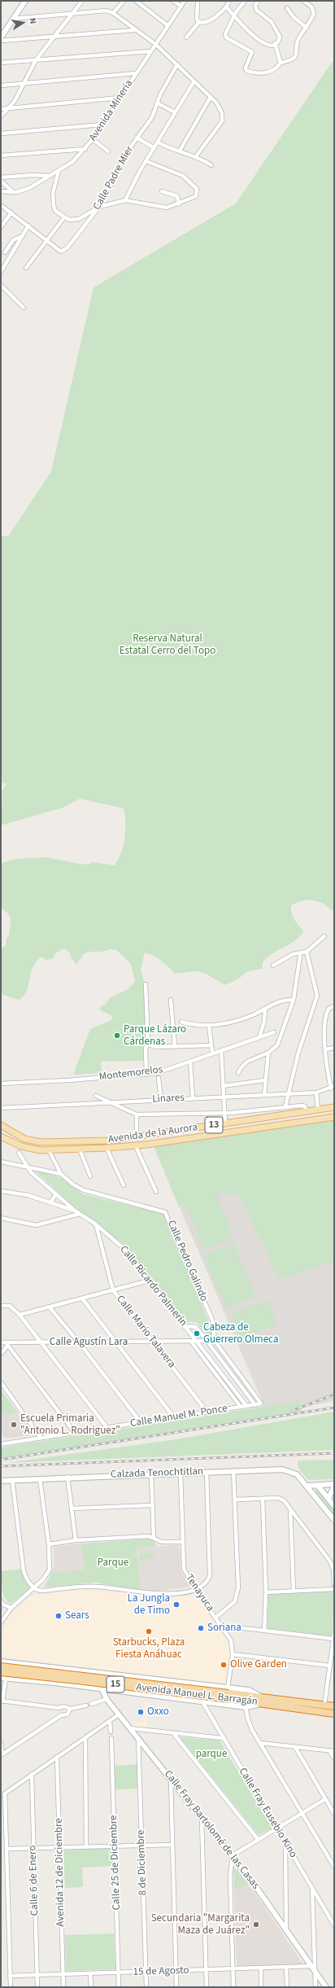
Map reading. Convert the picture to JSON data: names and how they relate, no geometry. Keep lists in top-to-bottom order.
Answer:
{
  "streets": {
    "highway": ["15", "Avenida Manuel L. Barragán"],
    "main road": ["13", "Avenida de la Aurora"],
    "street": [
      "Avenida Minería",
      "Calle Padre Mier",
      "Montemorelos",
      "Linares",
      "Calle Pedro Galindo",
      "Calle Ricardo Palmerín",
      "Calle Mario Talavera",
      "Calle Agustín Lara",
      "Calle Manuel M. Ponce",
      "Calzada Tenochtitlan",
      "Tenayuca",
      "Calle Fray Eusebio Kino",
      "Calle Fray Bartolomé de las Casas",
      "Calle 25 de Diciembre",
      "8 de Diciembre",
      "Avenida 12 de Diciembre",
      "Calle 6 de Enero",
      "15 de Agosto"
    ]
  },
  "crossings": [
    ["13", "Avenida de la Aurora"],
    ["Calle Pedro Galindo", "Calle Agustín Lara"],
    ["Calle Pedro Galindo", "Calle Manuel M. Ponce"],
    ["Calle Ricardo Palmerín", "Calle Mario Talavera"],
    ["Calle Ricardo Palmerín", "Calle Agustín Lara"],
    ["Calle Ricardo Palmerín", "Calle Manuel M. Ponce"],
    ["Calle Mario Talavera", "Calle Agustín Lara"],
    ["Calle Mario Talavera", "Calle Manuel M. Ponce"],
    ["Calzada Tenochtitlan", "Tenayuca"],
    ["Tenayuca", "Avenida Manuel L. Barragán"],
    ["Calle Fray Bartolomé de las Casas", "8 de Diciembre"],
    ["Calle Fray Bartolomé de las Casas", "15 de Agosto"],
    ["Calle 25 de Diciembre", "15 de Agosto"],
    ["8 de Diciembre", "15 de Agosto"],
    ["Avenida 12 de Diciembre", "15 de Agosto"],
    ["Calle 6 de Enero", "15 de Agosto"]
  ],
  "parks": ["Reserva Natural Estatal Cerro del Topo", "Parque", "parque"],
  "places": [
    "Parque Lázaro Cárdenas",
    "Cabeza de Guerrero Olmeca",
    "Escuela Primaria \"Antonio L. Rodriguez\"",
    "La Jungla de Timo",
    "Sears",
    "Soriana",
    "Starbucks, Plaza Fiesta Anáhuac",
    "Olive Garden",
    "Oxxo",
    "Secundaria \"Margarita Maza de Juárez\""
  ],
  "north": "right"
}
